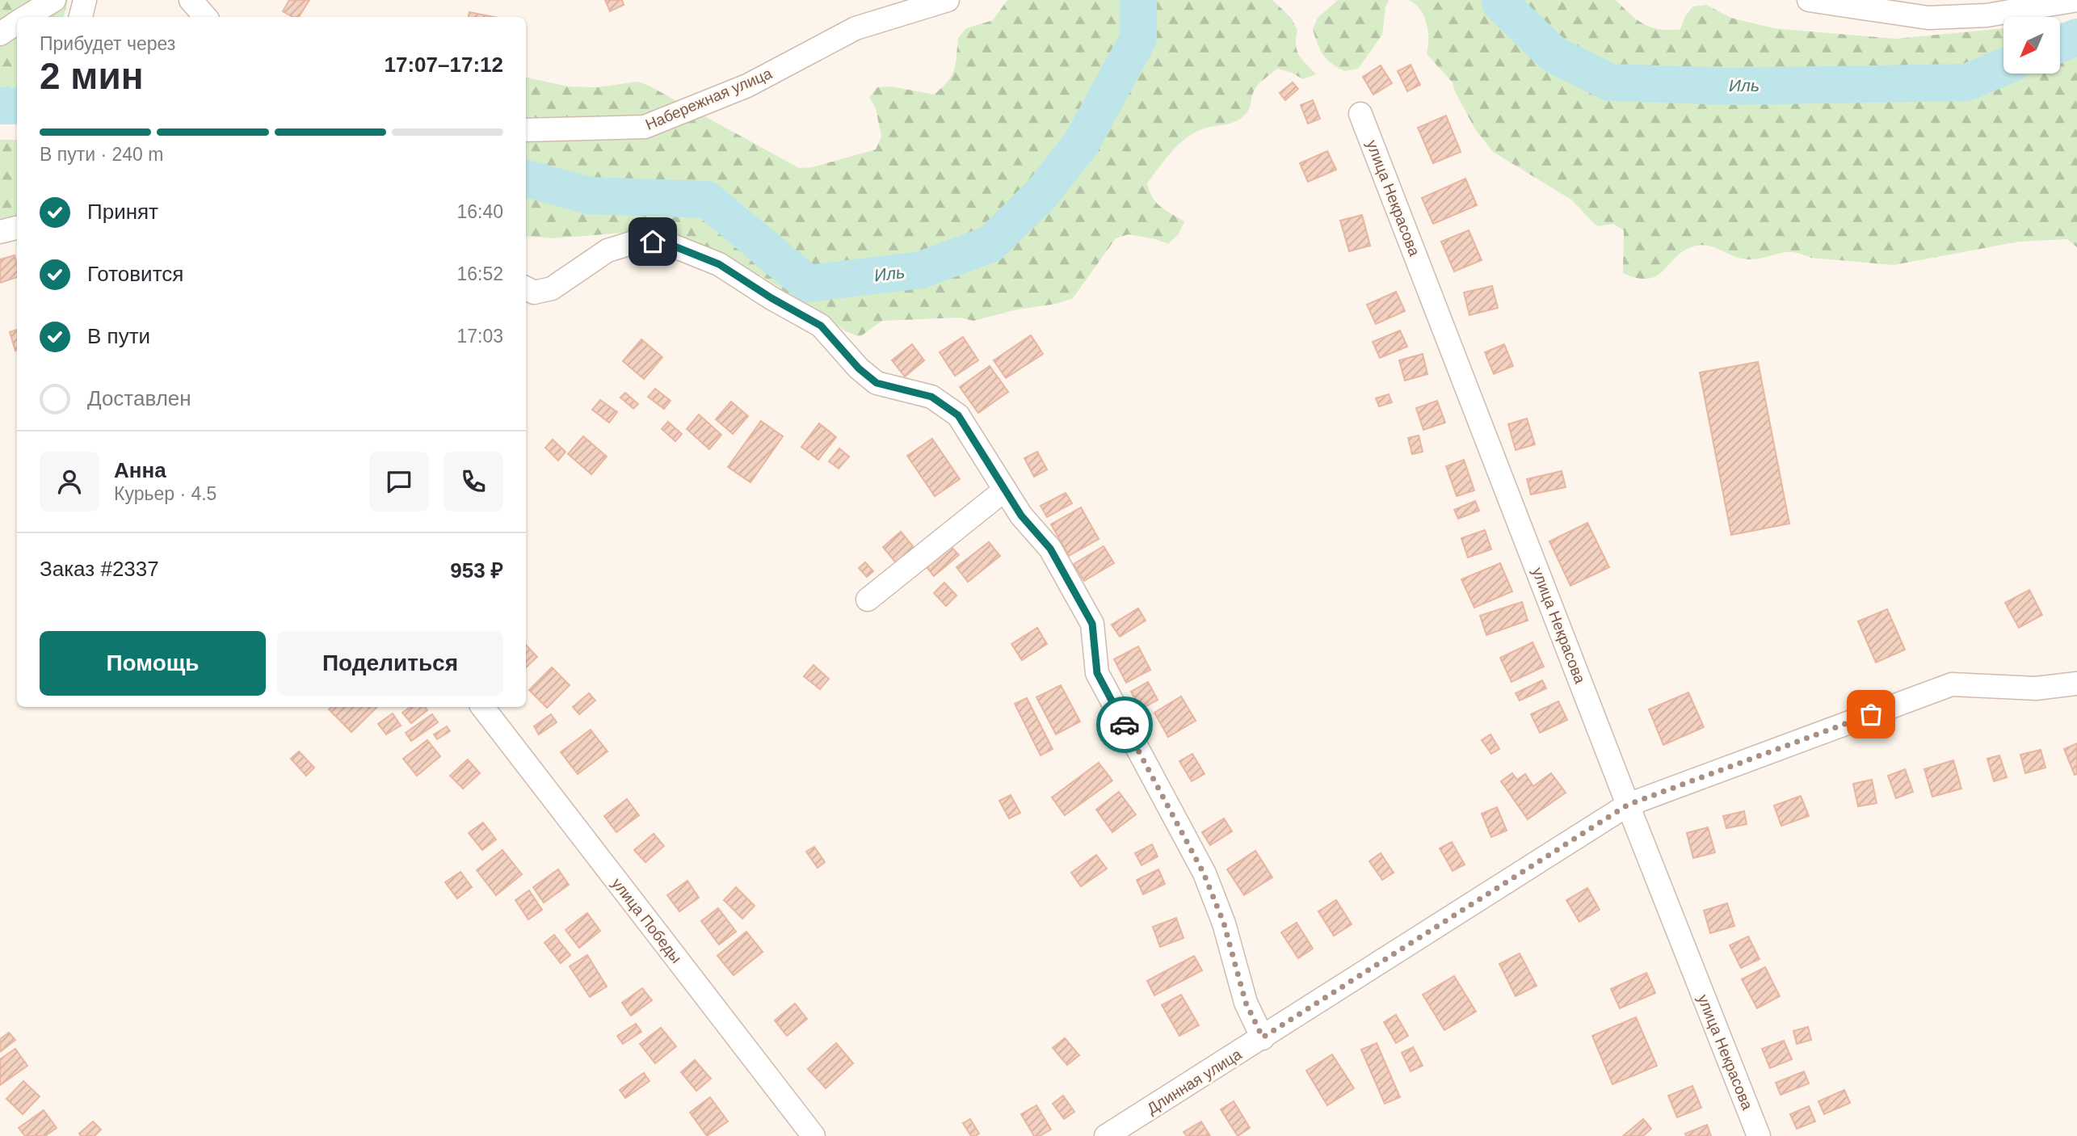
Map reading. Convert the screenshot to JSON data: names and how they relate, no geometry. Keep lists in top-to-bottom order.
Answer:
{
  "streets": {
    "street": [
      "Набережная улица",
      "улица Некрасова",
      "улица Победы",
      "Длинная улица"
    ]
  },
  "crossings": [
    ["улица Некрасова", "Длинная улица"]
  ],
  "water": ["Иль"],
  "north": "bottom left",
  "page": {
    "heading": ["2 мин", "Прибудет через", "17:07–17:12"],
    "panel": [
      "Анна",
      "Курьер · 4.5",
      "Заказ #2337",
      "953 ₽"
    ],
    "bar": "В пути · 240 m",
    "list": [
      ["Принят", "16:40"],
      ["Готовится", "16:52"],
      ["В пути", "17:03"],
      "Доставлен"
    ],
    "buttons": ["Помощь", "Поделиться"]
  }
}
